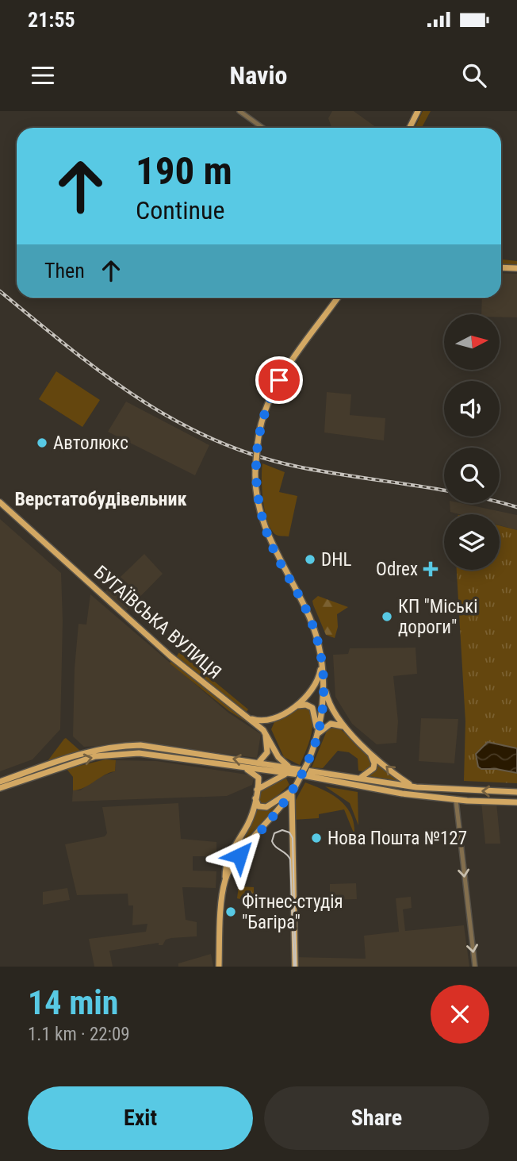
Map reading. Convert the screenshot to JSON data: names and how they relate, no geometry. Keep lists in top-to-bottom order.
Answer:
{
  "streets": {
    "main road": ["БУГАЇВСЬКА ВУЛИЦЯ"]
  },
  "districts": ["Верстатобудівельник"],
  "places": {
    "other": [
      "Автолюкс",
      "DHL",
      "КП \"Міські дороги\"",
      "Нова Пошта №127",
      "Фітнес-студія \"Багіра\""
    ],
    "health": ["Odrex"]
  },
  "north": "right",
  "page": {
    "status": "21:55",
    "header": "Navio",
    "turn": ["190 m", "Continue"],
    "then": "Then",
    "heading": ["14 min", "1.1 km · 22:09"],
    "buttons": ["Exit", "Share"]
  }
}
